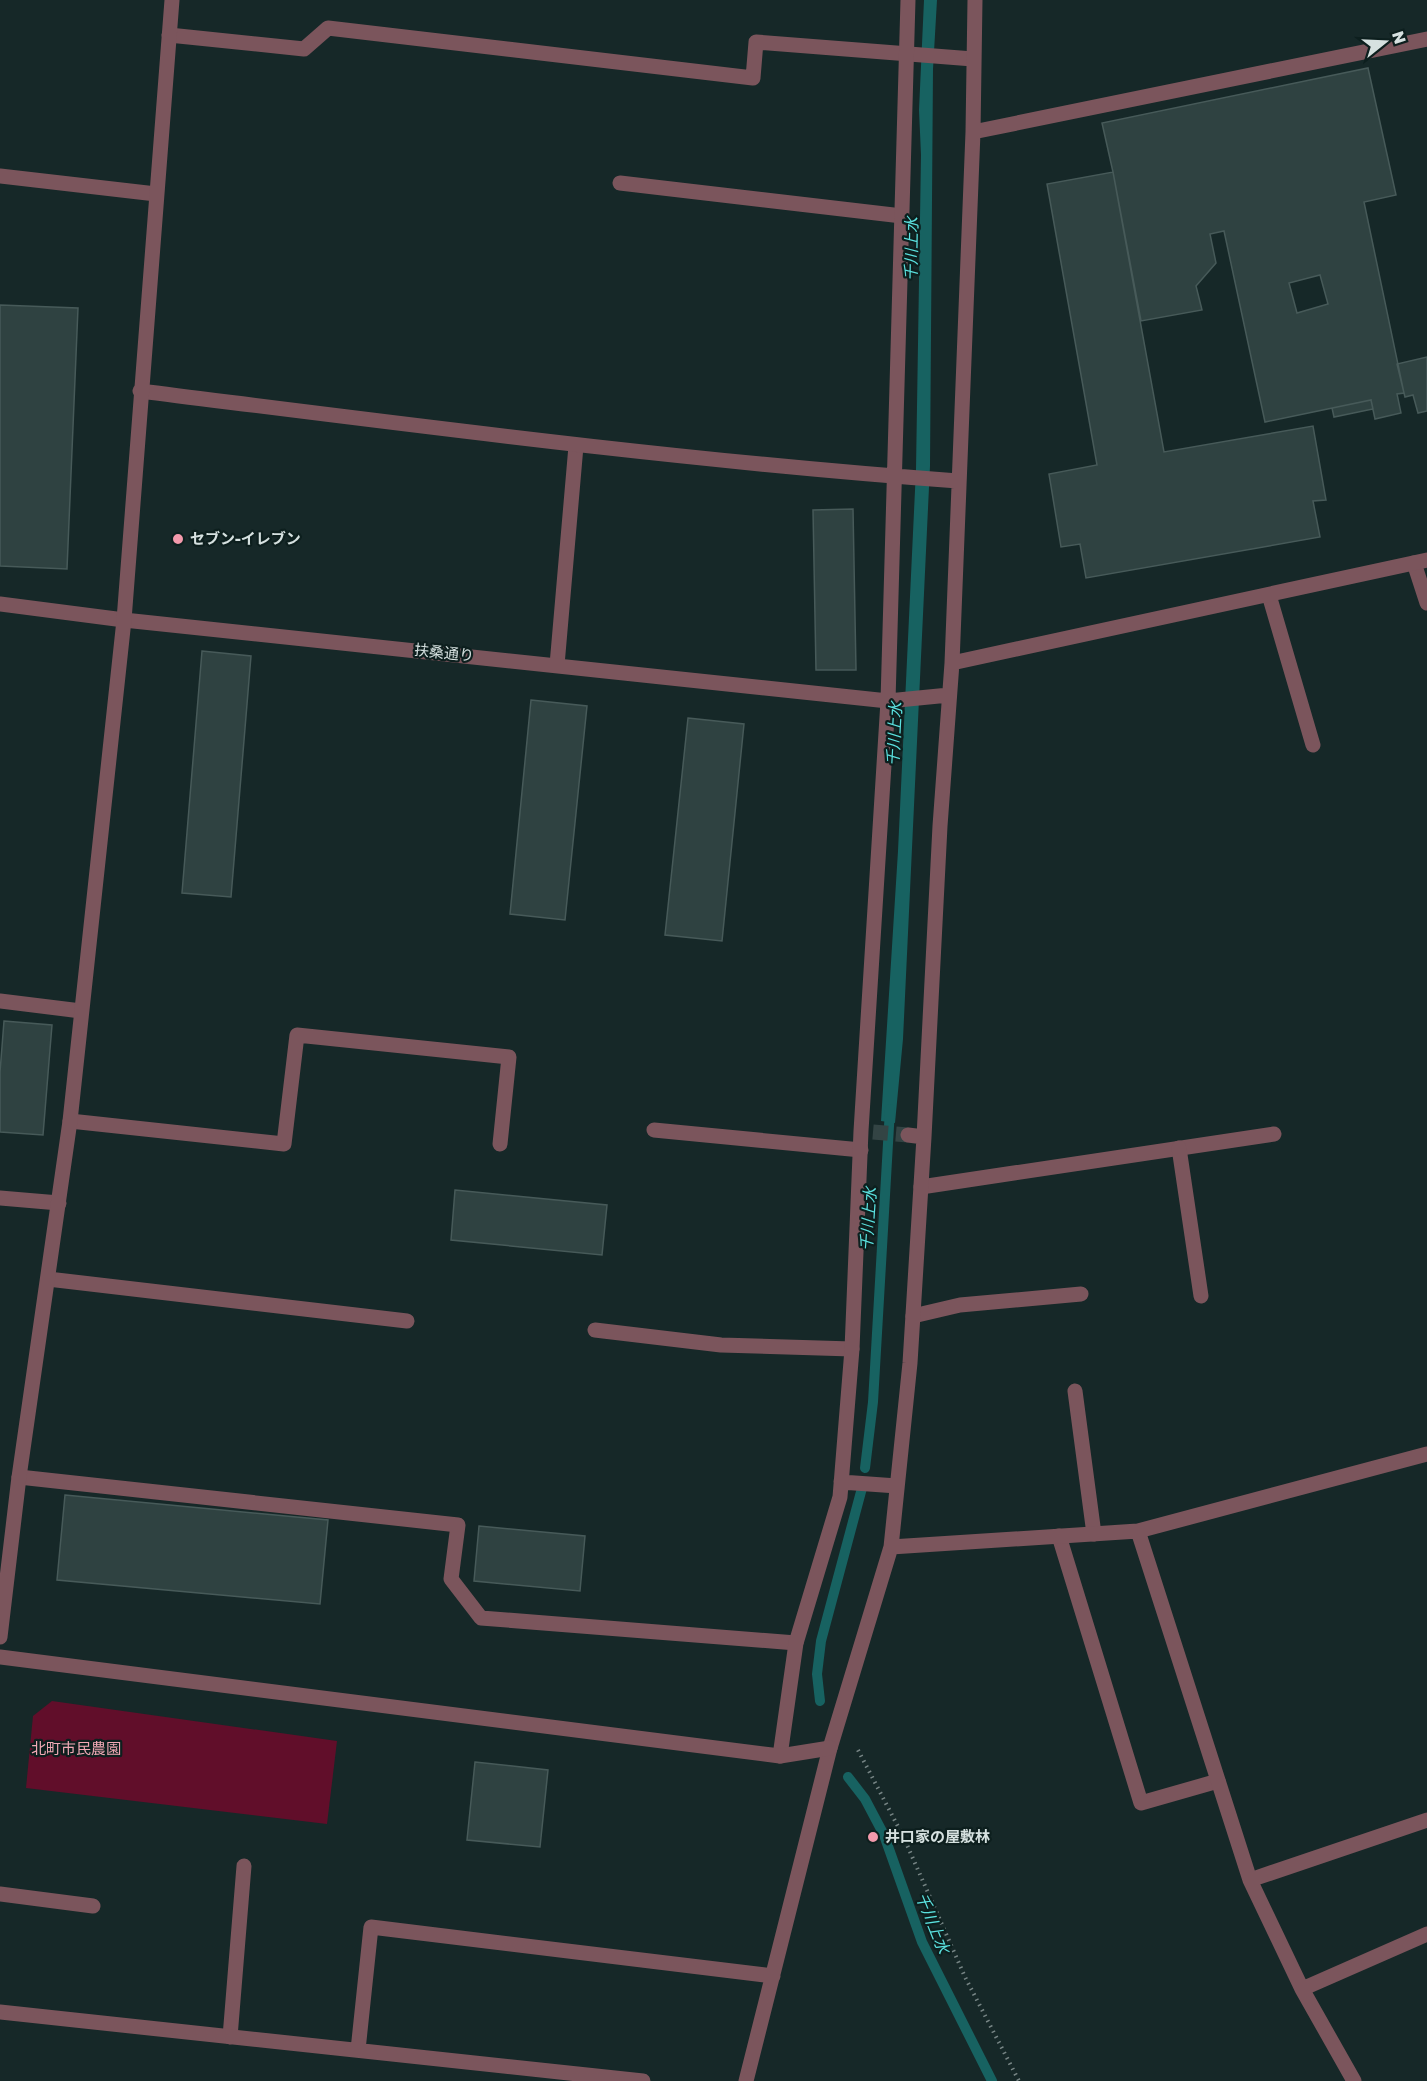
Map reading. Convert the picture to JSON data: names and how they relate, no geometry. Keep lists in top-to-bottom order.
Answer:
{
  "streets": {
    "street": ["扶桑通り"]
  },
  "water": ["千川上水"],
  "parks": ["北町市民農園"],
  "places": ["セブン-イレブン", "井口家の屋敷林"],
  "north": "right"
}
